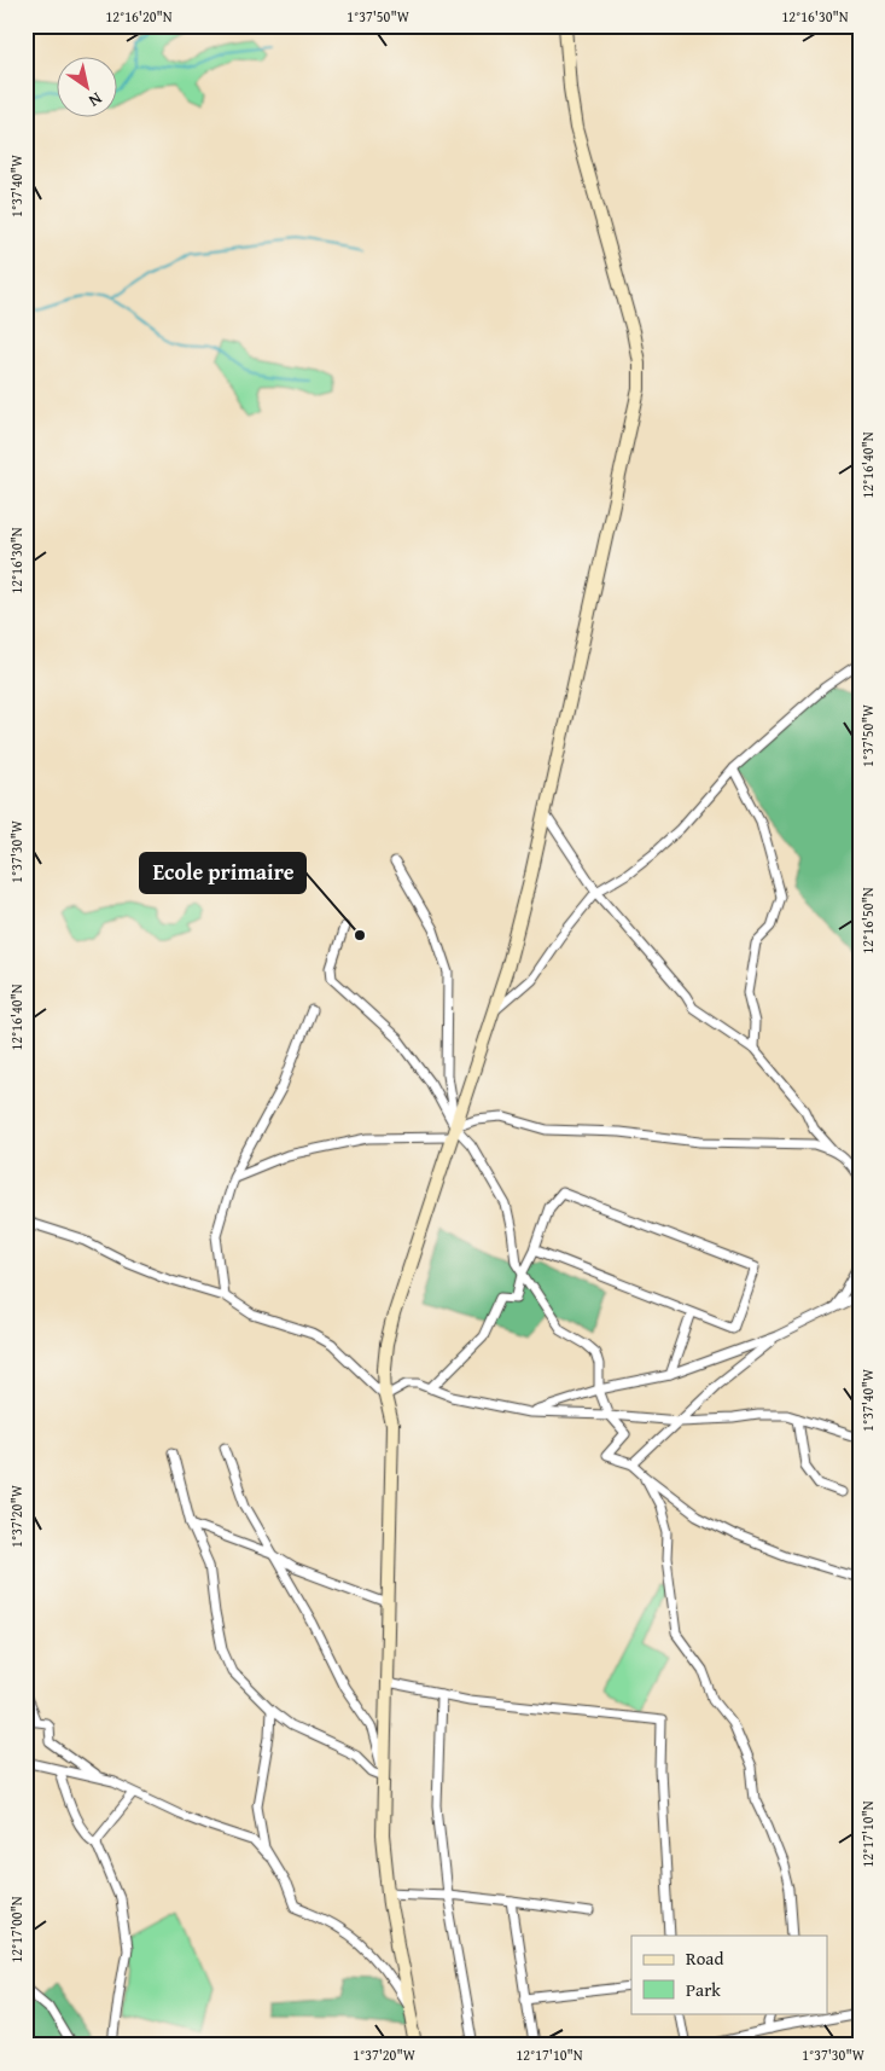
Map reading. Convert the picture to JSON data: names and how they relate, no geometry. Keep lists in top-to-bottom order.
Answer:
{
  "places": ["Ecole primaire"],
  "legend": ["Road", "Park"],
  "north": "bottom right",
  "coordinates": [
    "12°16'20\"N",
    "1°37'50\"W",
    "12°16'30\"N",
    "1°37'40\"W",
    "12°16'40\"N",
    "1°37'30\"W",
    "12°16'50\"N",
    "1°37'20\"W",
    "12°17'10\"N",
    "12°17'00\"N"
  ]
}
